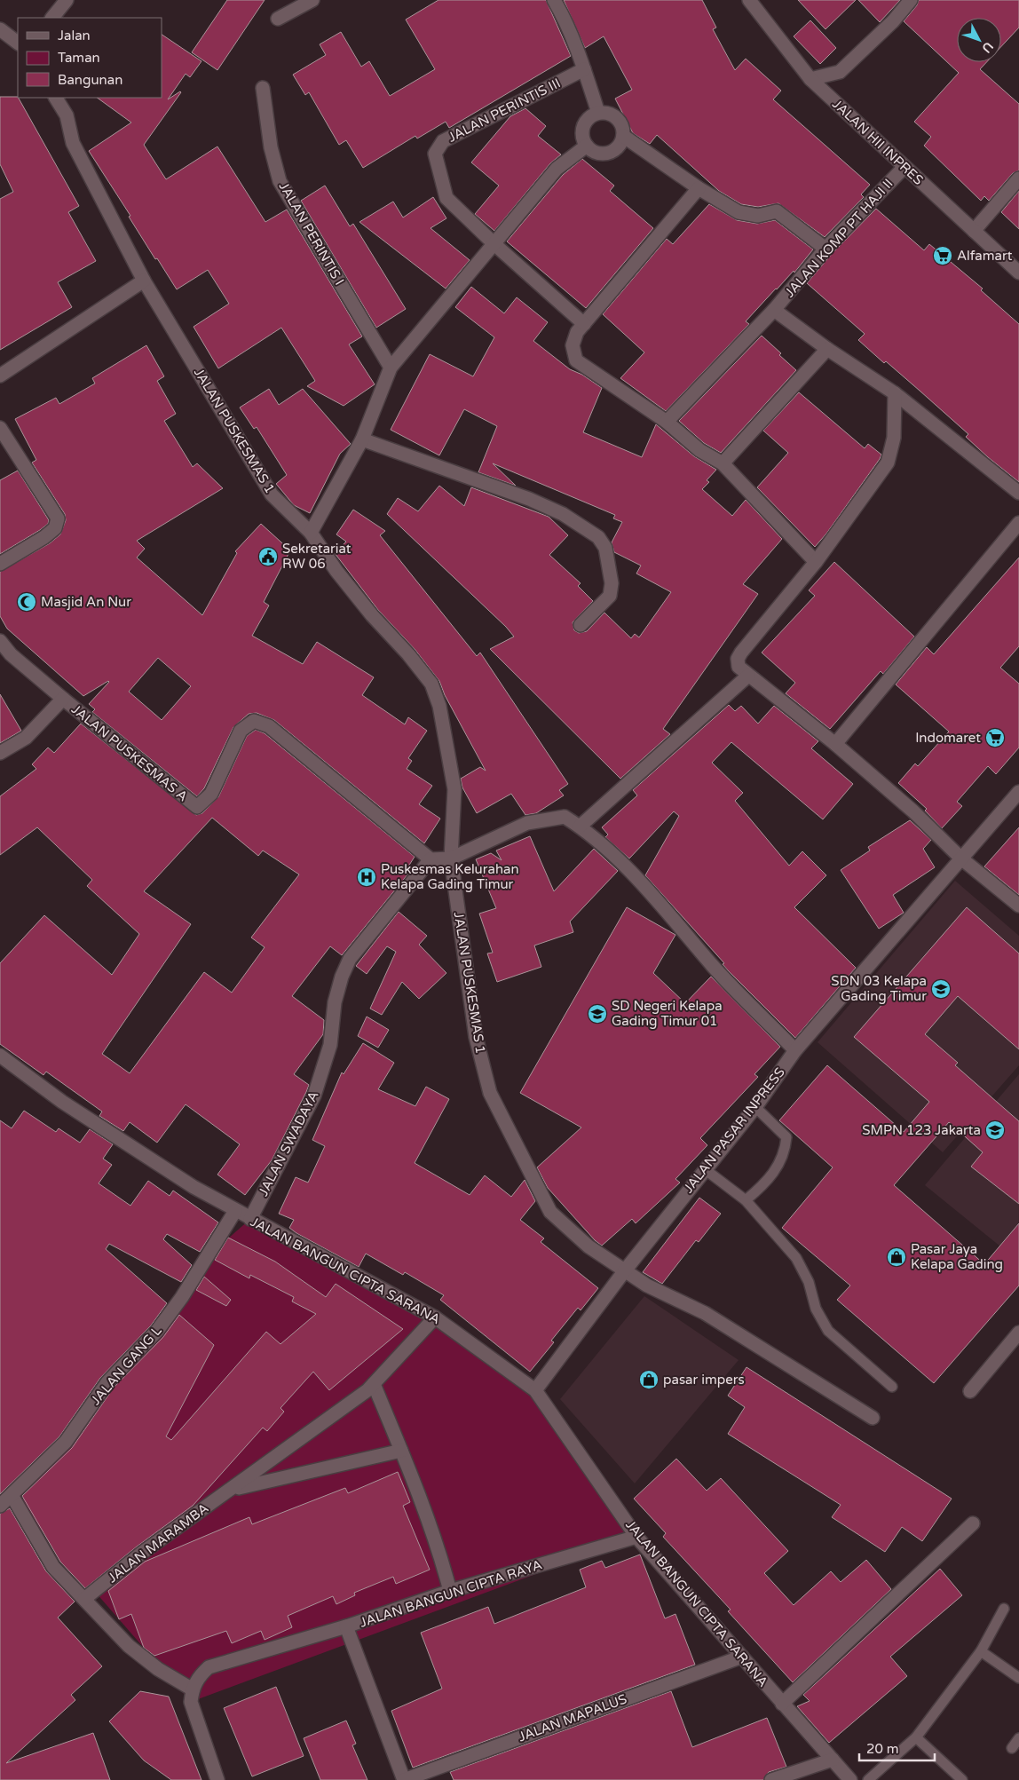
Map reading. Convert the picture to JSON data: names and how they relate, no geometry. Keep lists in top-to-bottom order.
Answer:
{
  "streets": {
    "street": [
      "JALAN PERINTIS III",
      "JALAN HII INPRES",
      "JALAN PERINTIS I",
      "JALAN KOMP PT HAJI II",
      "JALAN PUSKESMAS 1",
      "JALAN PUSKESMAS A",
      "JALAN PASAR INPRESS",
      "JALAN SWADAYA",
      "JALAN BANGUN CIPTA SARANA",
      "JALAN GANG L",
      "JALAN MARAMBA",
      "JALAN BANGUN CIPTA RAYA",
      "JALAN MAPALUS"
    ]
  },
  "crossings": [
    ["JALAN HII INPRES", "JALAN KOMP PT HAJI II"],
    ["JALAN PUSKESMAS 1", "JALAN PASAR INPRESS"],
    ["JALAN PUSKESMAS A", "JALAN SWADAYA"],
    ["JALAN PASAR INPRESS", "JALAN BANGUN CIPTA SARANA"],
    ["JALAN SWADAYA", "JALAN BANGUN CIPTA SARANA"],
    ["JALAN BANGUN CIPTA SARANA", "JALAN GANG L"],
    ["JALAN BANGUN CIPTA SARANA", "JALAN MARAMBA"],
    ["JALAN BANGUN CIPTA SARANA", "JALAN BANGUN CIPTA RAYA"],
    ["JALAN BANGUN CIPTA SARANA", "JALAN MAPALUS"],
    ["JALAN BANGUN CIPTA RAYA", "JALAN MAPALUS"]
  ],
  "places": {
    "supermarket": ["Alfamart", "Indomaret"],
    "public building": ["Sekretariat RW 06"],
    "mosque": ["Masjid An Nur"],
    "hospital": ["Puskesmas Kelurahan Kelapa Gading Timur"],
    "school or university": ["SDN 03 Kelapa Gading Timur", "SD Negeri Kelapa Gading Timur 01", "SMPN 123 Jakarta"],
    "shop": ["Pasar Jaya Kelapa Gading", "pasar impers"]
  },
  "legend": ["Jalan", "Taman", "Bangunan"],
  "scale_bar": "20 m",
  "north": "bottom right"
}
